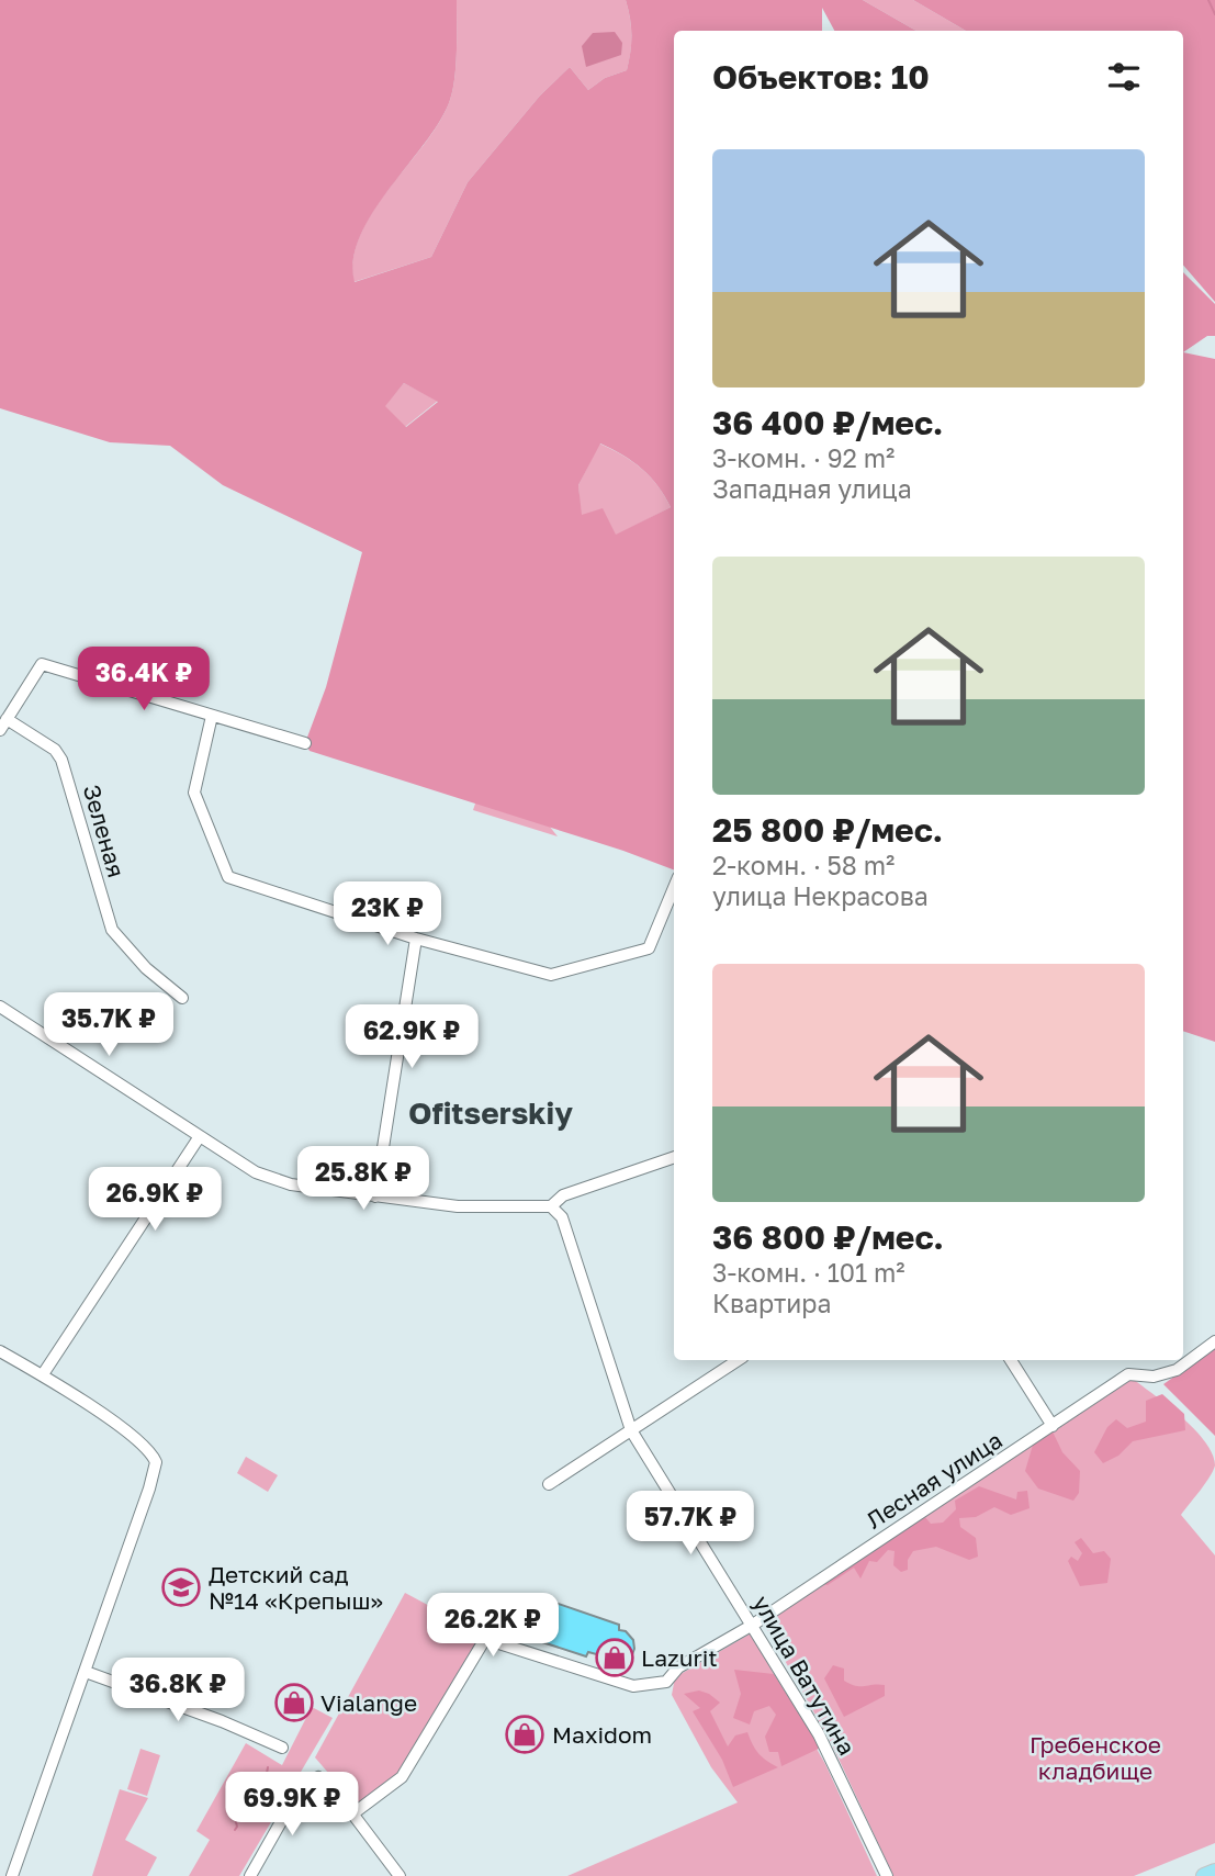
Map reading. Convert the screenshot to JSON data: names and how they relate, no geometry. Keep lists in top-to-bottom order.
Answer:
{
  "streets": {
    "street": ["Зеленая", "Лесная улица", "улица Ватутина"]
  },
  "crossings": [
    ["Лесная улица", "улица Ватутина"]
  ],
  "districts": ["Ofitserskiy"],
  "parks": ["Гребенское кладбище"],
  "places": {
    "school or university": ["Детский сад №14 «Крепыш»"],
    "shop": ["Lazurit", "Vialange", "Maxidom"]
  },
  "page": {
    "heading": "Объектов: 10",
    "list": [
      {
        "name": "36 400 ₽/мес.",
        "note": "3-комн. · 92 m² · Западная улица"
      },
      {
        "name": "25 800 ₽/мес.",
        "note": "2-комн. · 58 m² · улица Некрасова"
      },
      {
        "name": "36 800 ₽/мес.",
        "note": "3-комн. · 101 m² · Квартира"
      }
    ],
    "price": [
      "36.4K ₽",
      "23K ₽",
      "35.7K ₽",
      "62.9K ₽",
      "25.8K ₽",
      "26.9K ₽",
      "57.7K ₽",
      "26.2K ₽",
      "36.8K ₽",
      "69.9K ₽"
    ]
  }
}
